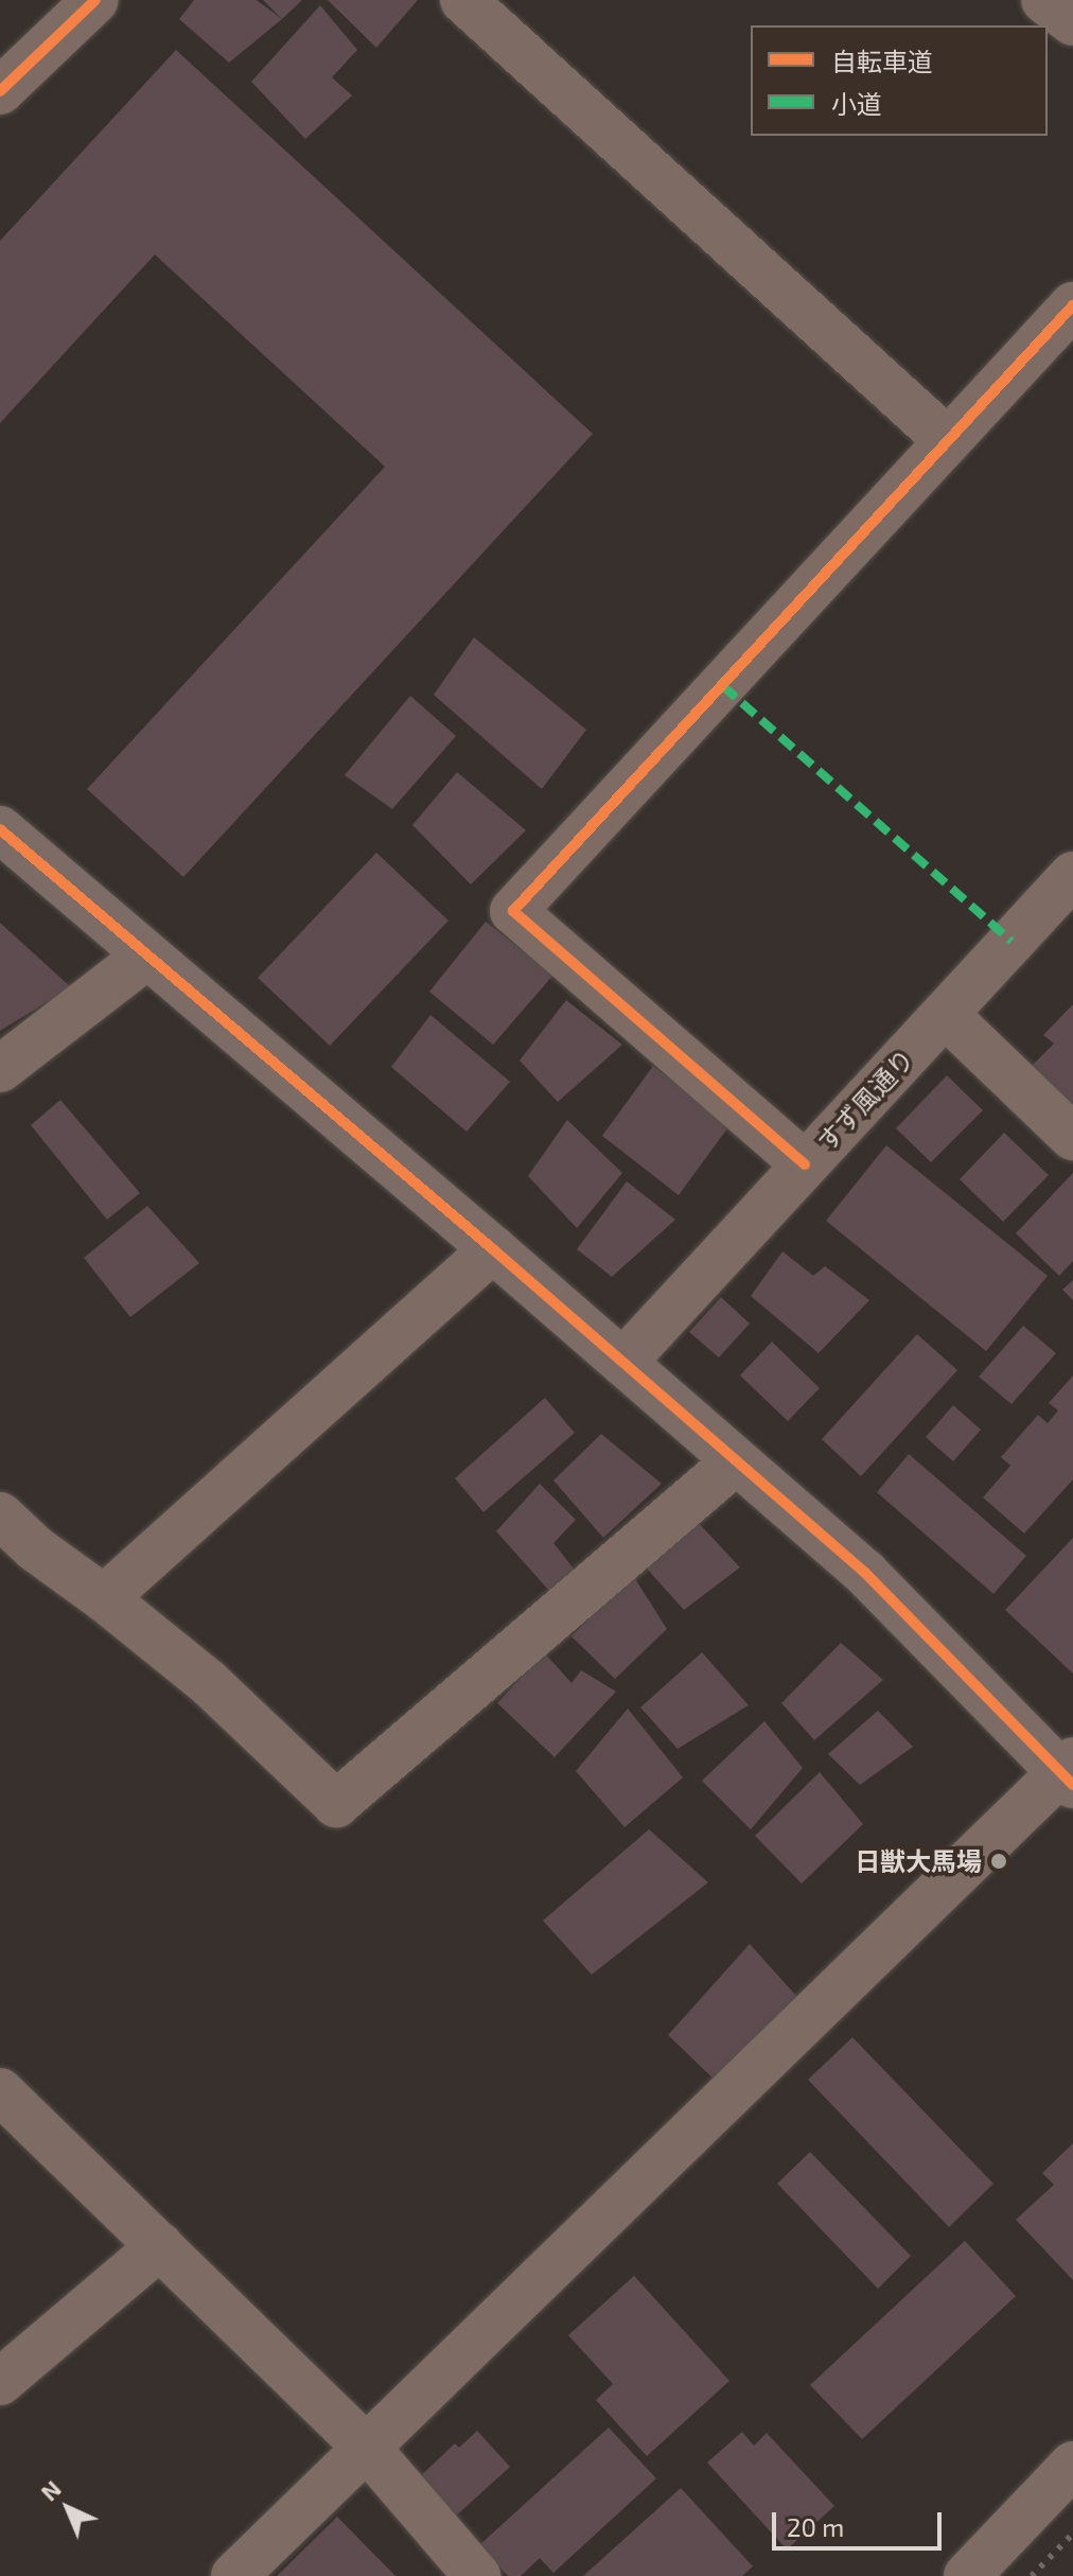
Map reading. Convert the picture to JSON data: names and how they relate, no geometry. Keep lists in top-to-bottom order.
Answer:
{
  "streets": {
    "street": ["すず風通り"]
  },
  "places": ["日獣大馬場"],
  "legend": ["自転車道", "小道"],
  "scale_bar": "20 m",
  "north": "top left"
}
